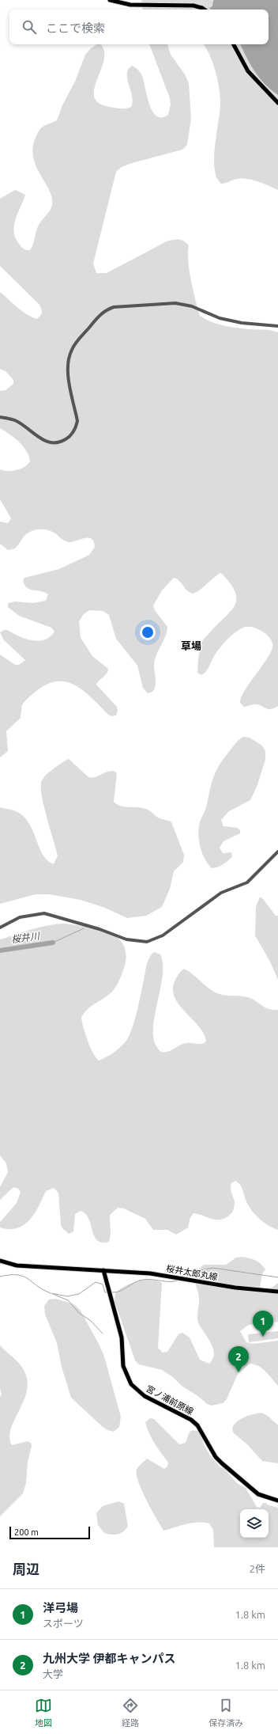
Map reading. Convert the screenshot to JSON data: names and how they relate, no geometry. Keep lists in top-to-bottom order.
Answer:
{
  "streets": {
    "main road": ["桜井太郎丸線", "宮ノ浦前原線"]
  },
  "crossings": [
    ["桜井太郎丸線", "宮ノ浦前原線"]
  ],
  "districts": ["草場"],
  "water": ["桜井川"],
  "scale_bar": "200 m",
  "page": {
    "search": "ここで検索",
    "pins": ["1", "2"],
    "scale": "200 m",
    "heading": ["周辺", "2件"],
    "list": [
      {
        "mark": "1",
        "name": "洋弓場",
        "note": "スポーツ",
        "value": "1.8 km"
      },
      {
        "mark": "2",
        "name": "九州大学 伊都キャンパス",
        "note": "大学",
        "value": "1.8 km"
      }
    ],
    "nav": ["地図", "経路", "保存済み"]
  }
}
